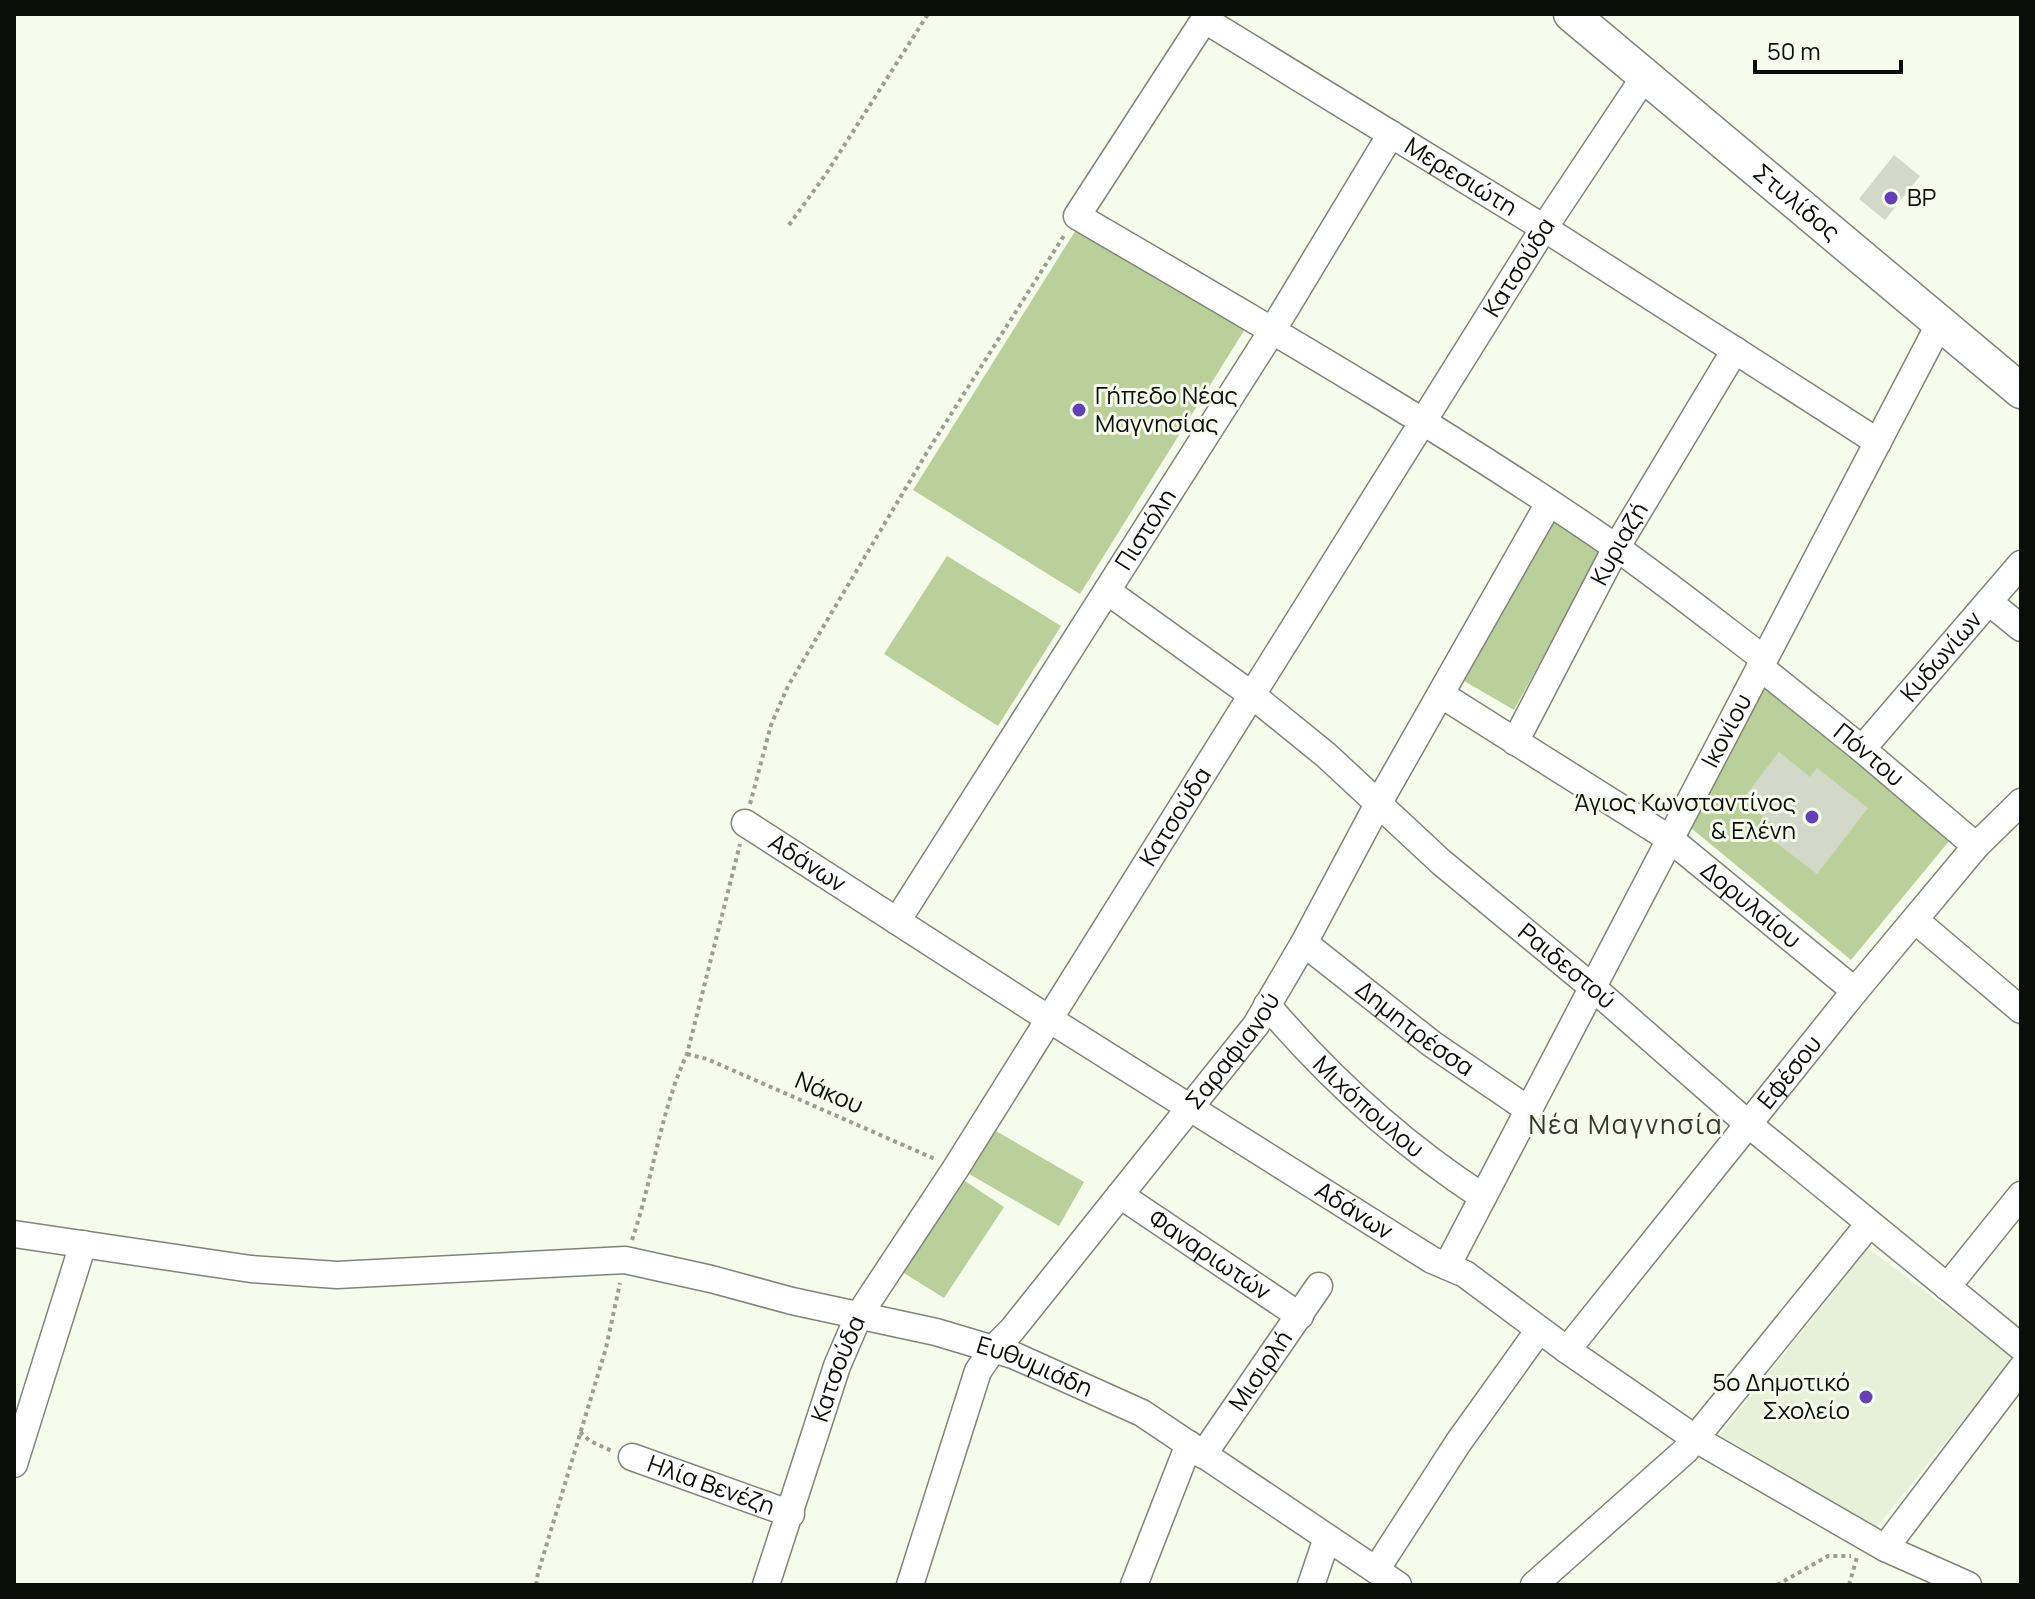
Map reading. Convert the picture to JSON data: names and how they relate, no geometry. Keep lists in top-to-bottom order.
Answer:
{
  "streets": {
    "main road": ["Στυλίδος"],
    "street": [
      "Μερεσιώτη",
      "Κατσούδα",
      "Πιστόλη",
      "Κυριαζή",
      "Κυδωνίων",
      "Ικονίου",
      "Πόντου",
      "Αδάνων",
      "Δορυλαίου",
      "Ραιδεστού",
      "Δημητρέσσα",
      "Σαραφιανού",
      "Εφέσου",
      "Μιχόπουλου",
      "Φαναριωτών",
      "Ευθυμιάδη",
      "Μισιρλή",
      "Ηλία Βενέζη"
    ],
    "path": ["Νάκου"]
  },
  "crossings": [
    ["Μερεσιώτη", "Κατσούδα"],
    ["Μερεσιώτη", "Πιστόλη"],
    ["Μερεσιώτη", "Κυριαζή"],
    ["Μερεσιώτη", "Ικονίου"],
    ["Στυλίδος", "Κατσούδα"],
    ["Στυλίδος", "Ικονίου"],
    ["Κατσούδα", "Πόντου"],
    ["Κατσούδα", "Αδάνων"],
    ["Κατσούδα", "Ραιδεστού"],
    ["Κατσούδα", "Νάκου"],
    ["Κατσούδα", "Ευθυμιάδη"],
    ["Κατσούδα", "Ηλία Βενέζη"],
    ["Πιστόλη", "Πόντου"],
    ["Πιστόλη", "Αδάνων"],
    ["Πιστόλη", "Ραιδεστού"],
    ["Κυριαζή", "Πόντου"],
    ["Κυριαζή", "Δορυλαίου"],
    ["Κυδωνίων", "Πόντου"],
    ["Ικονίου", "Πόντου"],
    ["Ικονίου", "Αδάνων"],
    ["Ικονίου", "Δορυλαίου"],
    ["Ικονίου", "Ραιδεστού"],
    ["Ικονίου", "Δημητρέσσα"],
    ["Ικονίου", "Μιχόπουλου"],
    ["Πόντου", "Σαραφιανού"],
    ["Πόντου", "Εφέσου"],
    ["Αδάνων", "Σαραφιανού"],
    ["Αδάνων", "Εφέσου"],
    ["Δορυλαίου", "Σαραφιανού"],
    ["Δορυλαίου", "Εφέσου"],
    ["Ραιδεστού", "Σαραφιανού"],
    ["Ραιδεστού", "Εφέσου"],
    ["Δημητρέσσα", "Σαραφιανού"],
    ["Σαραφιανού", "Μιχόπουλου"],
    ["Σαραφιανού", "Φαναριωτών"],
    ["Σαραφιανού", "Ευθυμιάδη"],
    ["Φαναριωτών", "Μισιρλή"],
    ["Ευθυμιάδη", "Μισιρλή"]
  ],
  "districts": ["Νέα Μαγνησία"],
  "places": [
    "BP",
    "Γήπεδο Νέας Μαγνησίας",
    "Άγιος Κωνσταντίνος & Ελένη",
    "5ο Δημοτικό Σχολείο"
  ],
  "scale_bar": "50 m"
}
